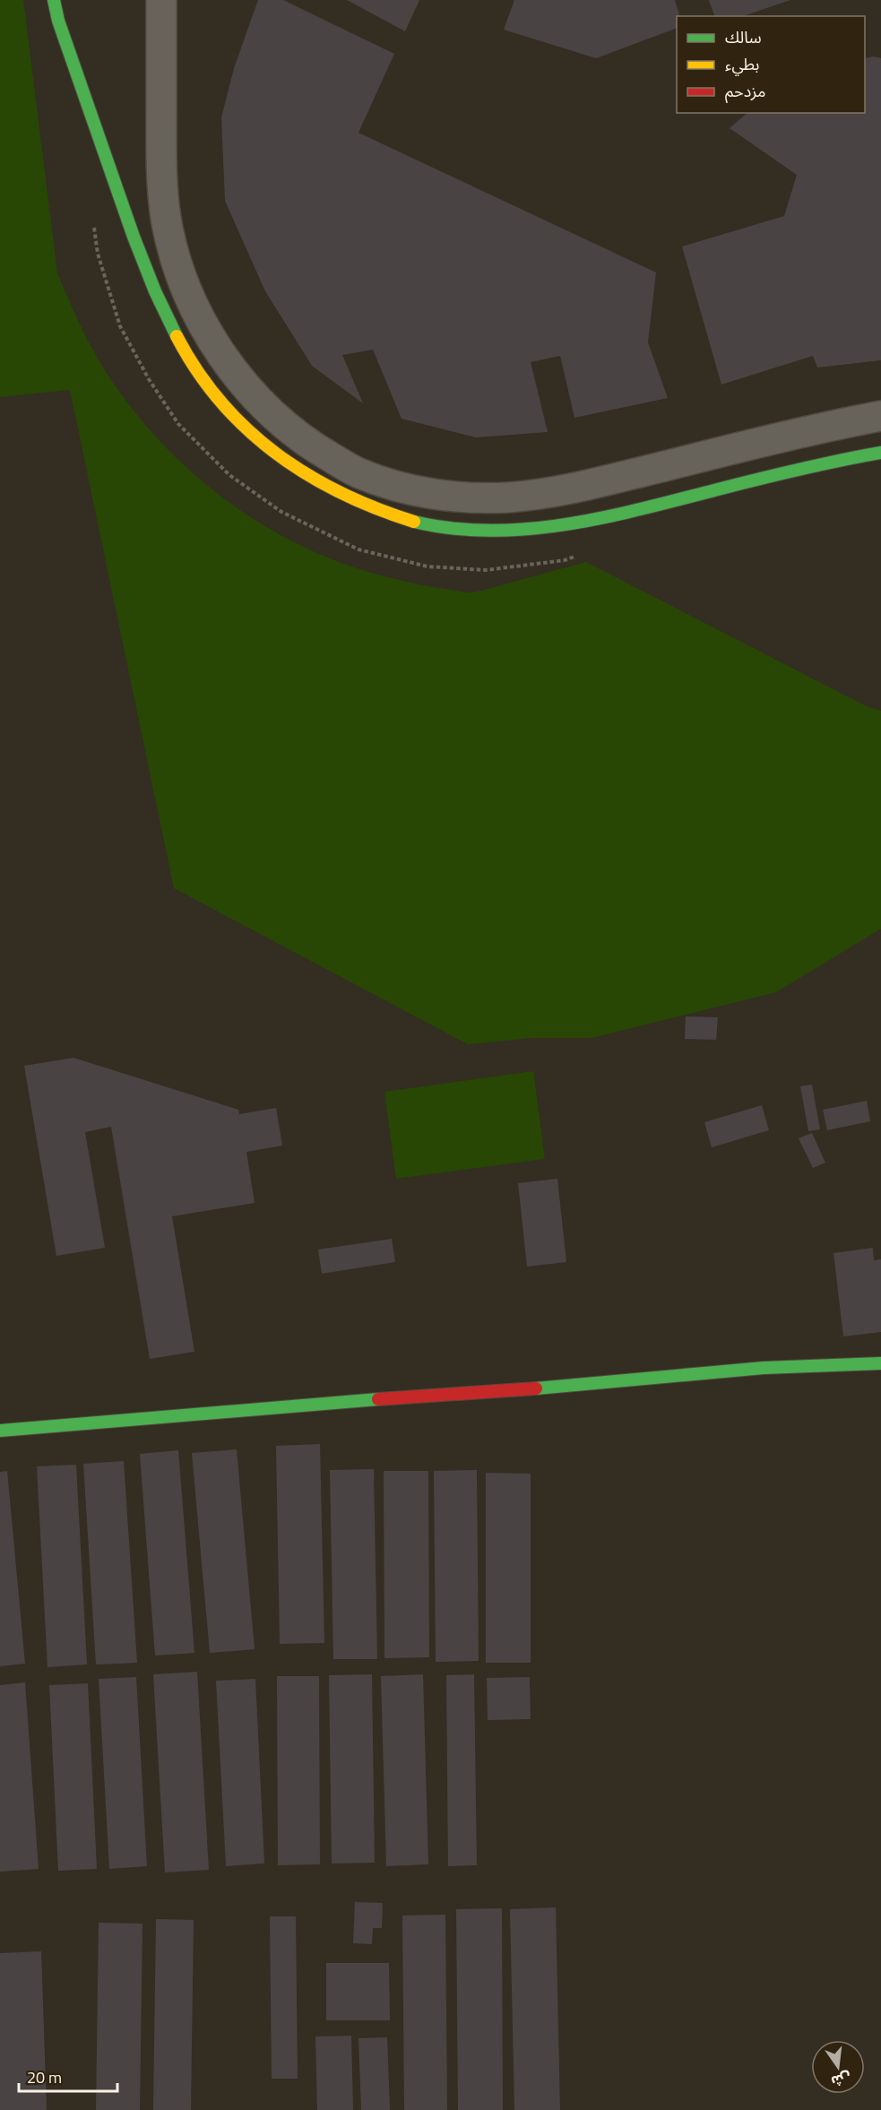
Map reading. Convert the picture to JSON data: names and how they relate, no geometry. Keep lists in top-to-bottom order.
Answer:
{
  "legend": ["سالك", "بطيء", "مزدحم"],
  "scale_bar": "20 m",
  "north": "bottom"
}
